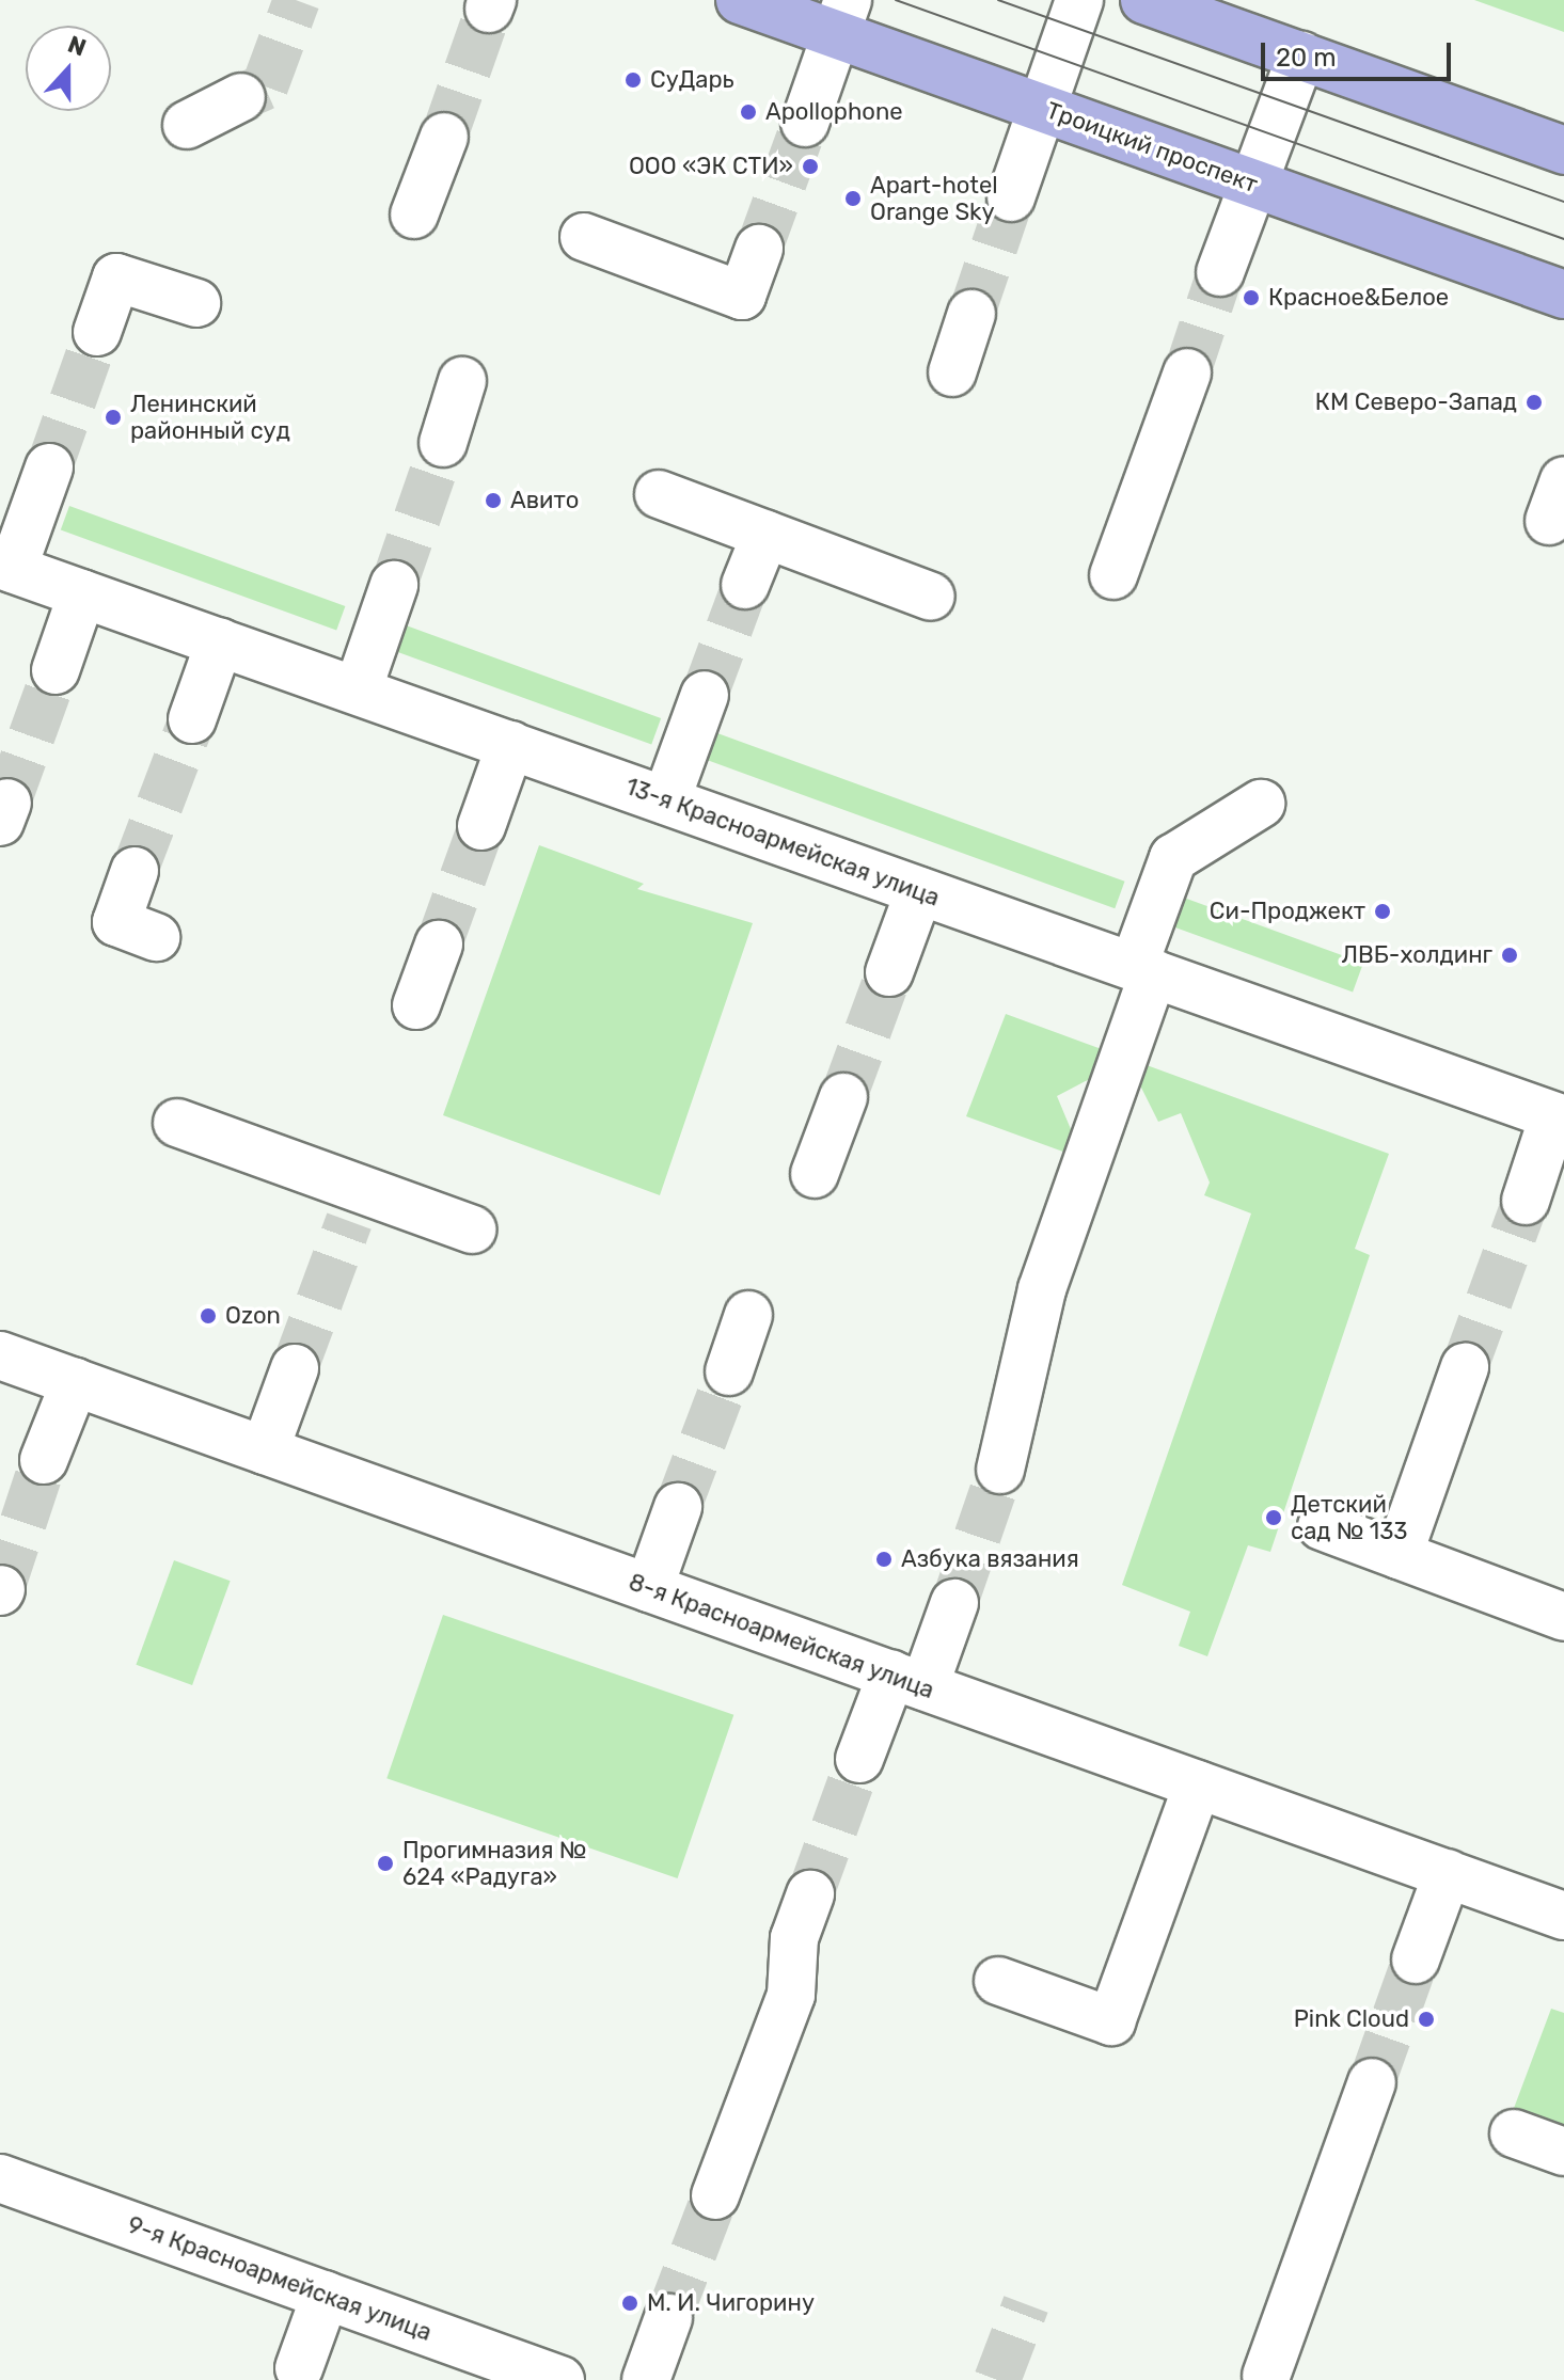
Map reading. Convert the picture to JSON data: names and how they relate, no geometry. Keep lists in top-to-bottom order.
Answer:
{
  "streets": {
    "main road": ["Троицкий проспект"],
    "street": ["13-я Красноармейская улица", "8-я Красноармейская улица", "9-я Красноармейская улица"]
  },
  "places": [
    "СуДарь",
    "Apollophone",
    "ООО «ЭК СТИ»",
    "Apart-hotel Orange Sky",
    "Красное&Белое",
    "КМ Северо-Запад",
    "Ленинский районный суд",
    "Авито",
    "Си-Проджект",
    "ЛВБ-холдинг",
    "Ozon",
    "Детский сад № 133",
    "Азбука вязания",
    "Прогимназия № 624 «Радуга»",
    "Pink Cloud",
    "М. И. Чигорину"
  ],
  "scale_bar": "20 m",
  "north": "top"
}
